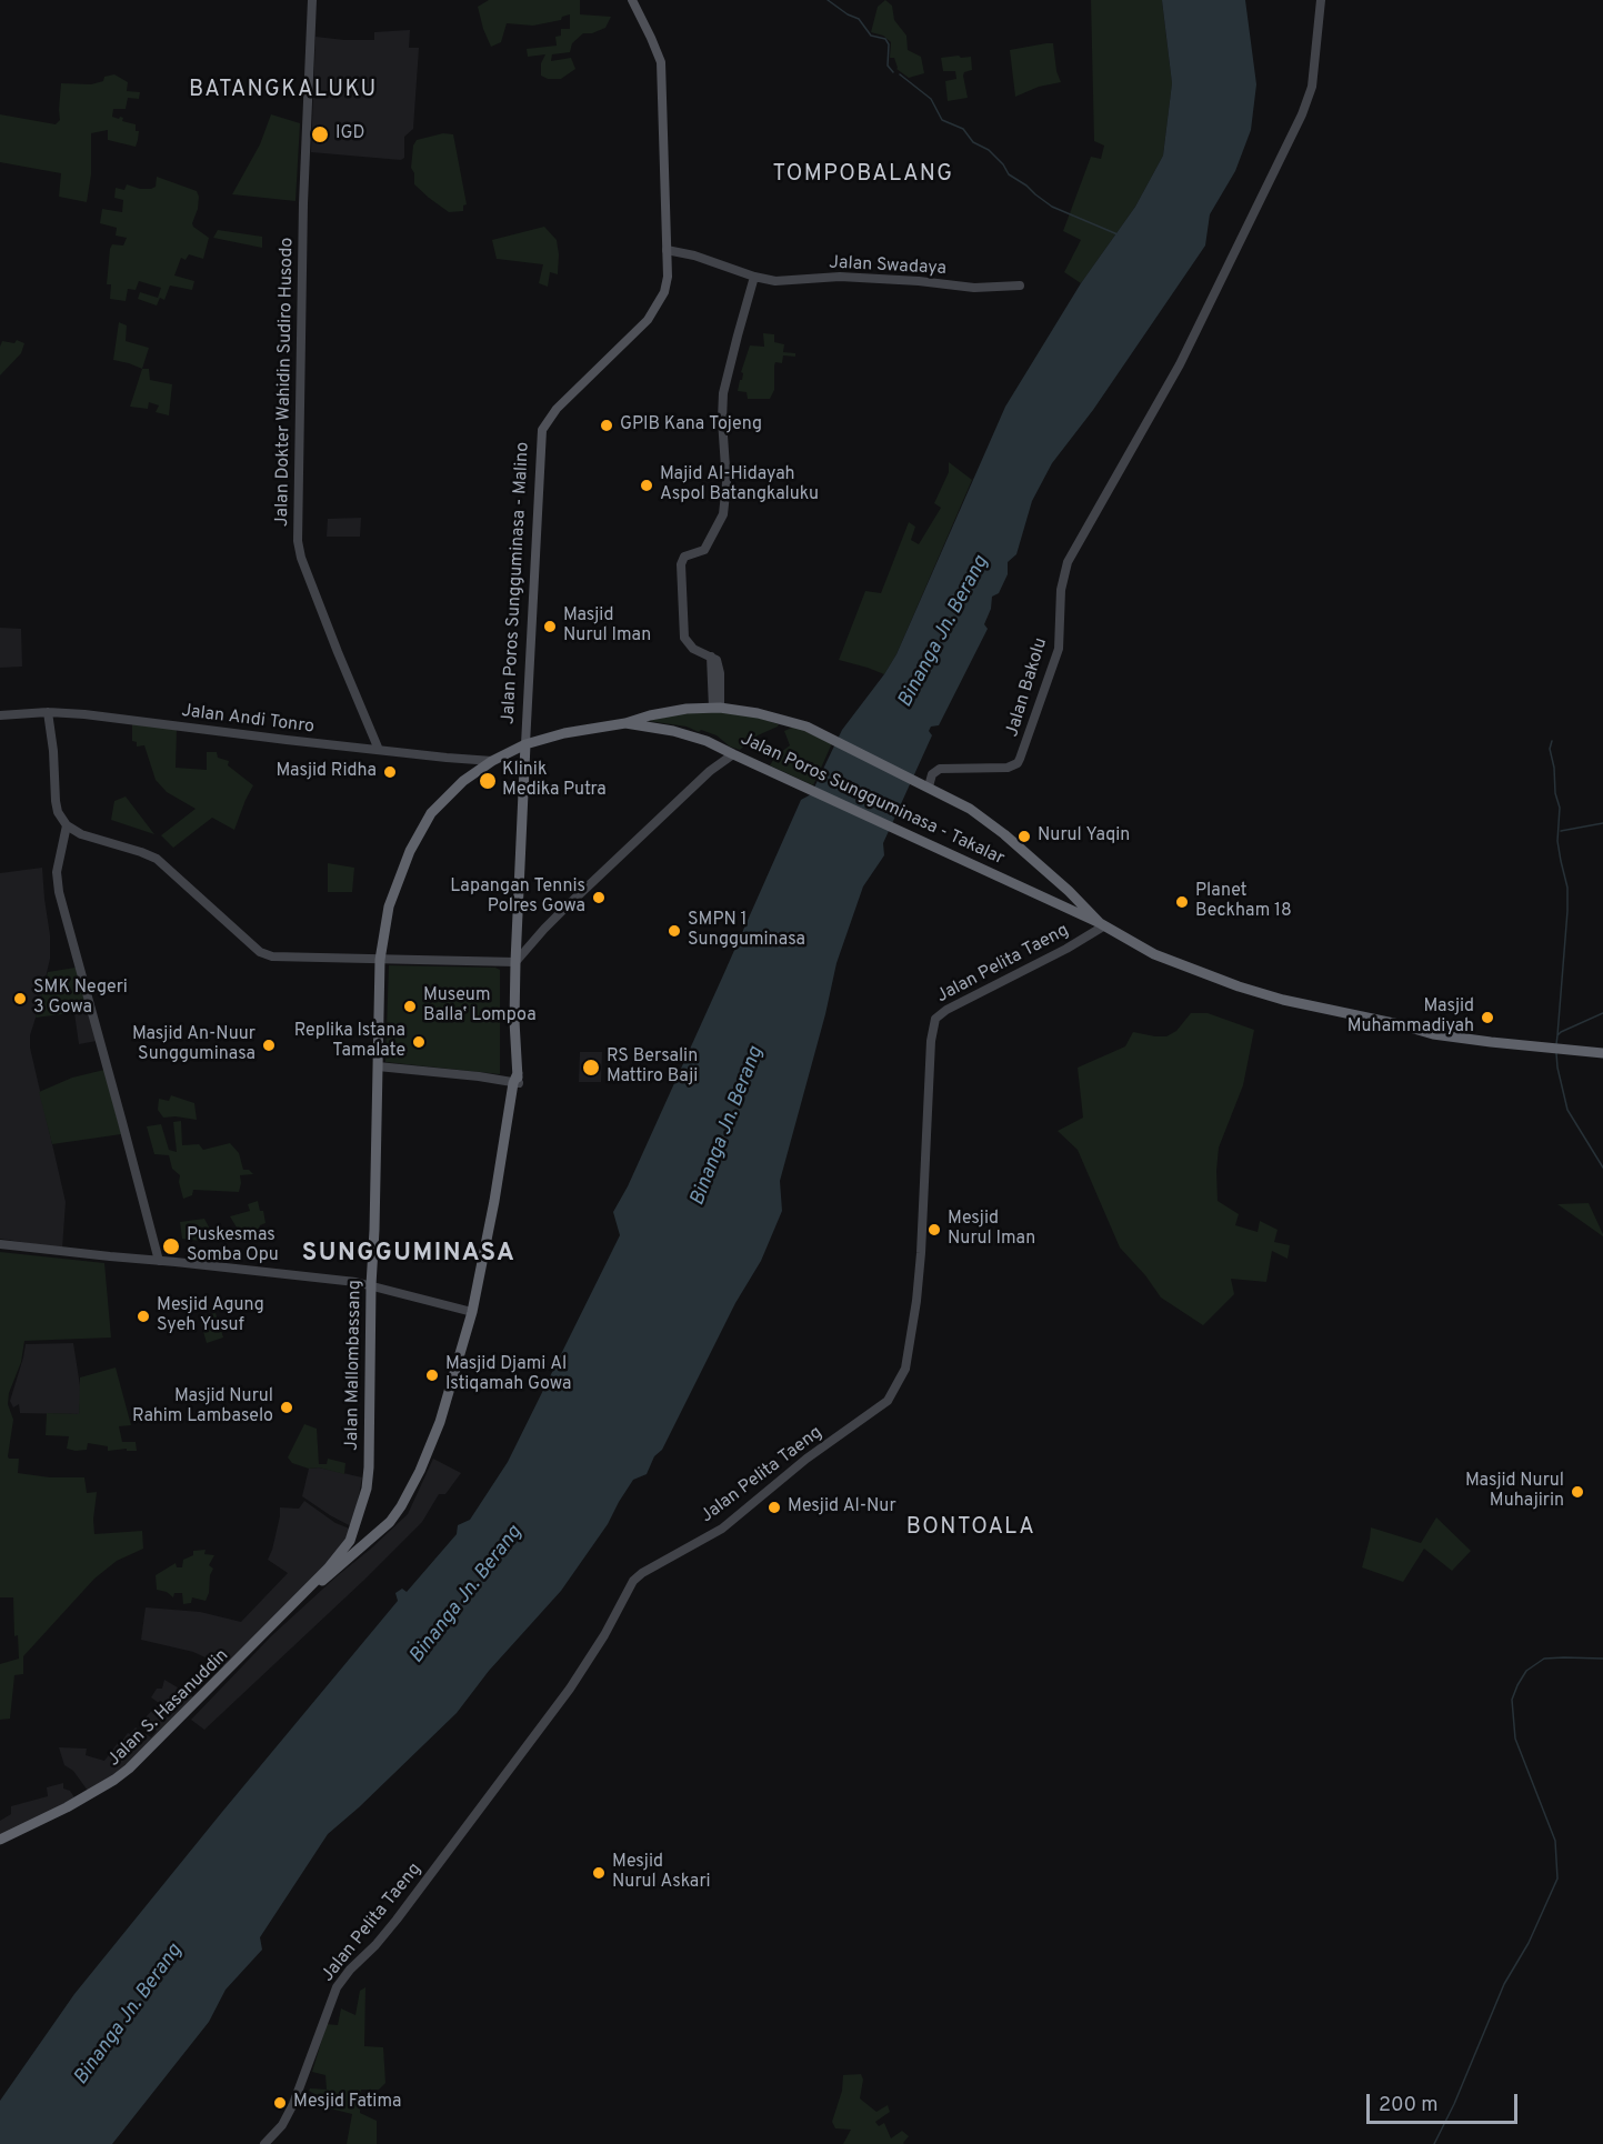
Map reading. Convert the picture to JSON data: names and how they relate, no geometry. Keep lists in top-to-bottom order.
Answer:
{
  "streets": {
    "highway": ["Jalan Poros Sungguminasa - Takalar", "Jalan Mallombassang", "Jalan S. Hasanuddin"],
    "main road": ["Jalan Poros Sungguminasa - Malino"],
    "street": [
      "Jalan Swadaya",
      "Jalan Dokter Wahidin Sudiro Husodo",
      "Jalan Bakolu",
      "Jalan Andi Tonro",
      "Jalan Pelita Taeng"
    ]
  },
  "crossings": [
    ["Jalan Swadaya", "Jalan Poros Sungguminasa - Malino"],
    ["Jalan Dokter Wahidin Sudiro Husodo", "Jalan Andi Tonro"],
    ["Jalan Poros Sungguminasa - Malino", "Jalan Mallombassang"],
    ["Jalan Bakolu", "Jalan Poros Sungguminasa - Takalar"],
    ["Jalan Andi Tonro", "Jalan Mallombassang"],
    ["Jalan Poros Sungguminasa - Takalar", "Jalan Pelita Taeng"],
    ["Jalan Poros Sungguminasa - Takalar", "Jalan Mallombassang"],
    ["Jalan Mallombassang", "Jalan S. Hasanuddin"]
  ],
  "districts": [
    "BATANGKALUKU",
    "TOMPOBALANG",
    "SUNGGUMINASA",
    "BONTOALA"
  ],
  "water": ["Binanga Jn. Berang"],
  "places": [
    "IGD",
    "GPIB Kana Tojeng",
    "Majid Al-Hidayah Aspol Batangkaluku",
    "Masjid Nurul Iman",
    "Masjid Ridha",
    "Klinik Medika Putra",
    "Nurul Yaqin",
    "Lapangan Tennis Polres Gowa",
    "Planet Beckham 18",
    "SMPN 1 Sungguminasa",
    "SMK Negeri 3 Gowa",
    "Museum Ballaʼ Lompoa",
    "Masjid Muhammadiyah",
    "Replika Istana Tamalate",
    "Masjid An-Nuur Sungguminasa",
    "RS Bersalin Mattiro Baji",
    "Mesjid Nurul Iman",
    "Puskesmas Somba Opu",
    "Mesjid Agung Syeh Yusuf",
    "Masjid Djami Al Istiqamah Gowa",
    "Masjid Nurul Rahim Lambaselo",
    "Masjid Nurul Muhajirin",
    "Mesjid Al-Nur",
    "Mesjid Nurul Askari",
    "Mesjid Fatima"
  ],
  "scale_bar": "200 m"
}
